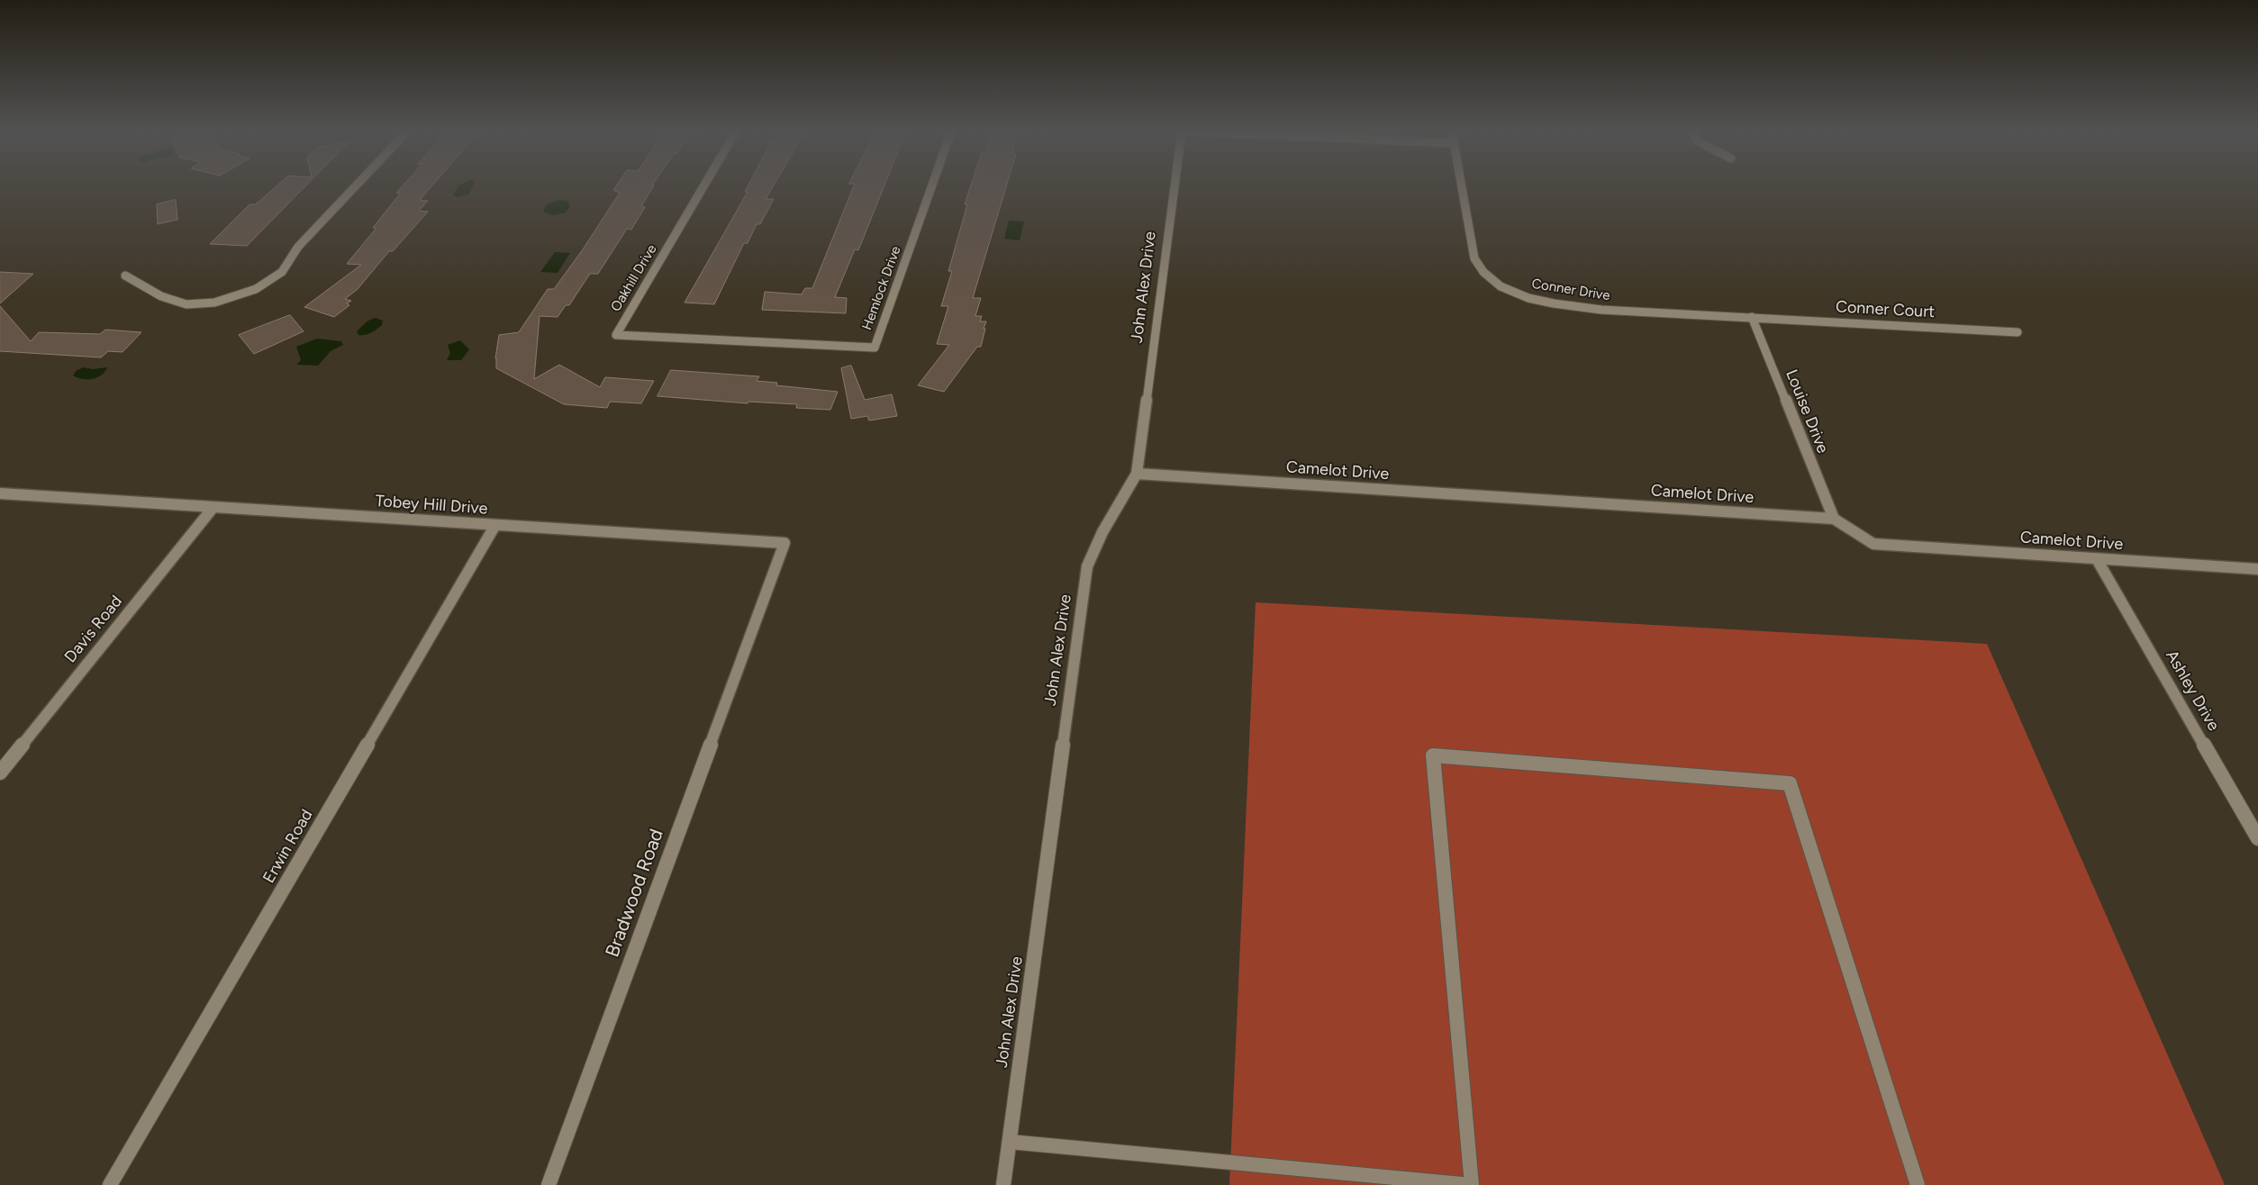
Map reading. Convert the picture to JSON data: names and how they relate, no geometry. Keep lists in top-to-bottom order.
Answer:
{
  "streets": {
    "street": [
      "Oakhill Drive",
      "John Alex Drive",
      "Hemlock Drive",
      "Conner Drive",
      "Conner Court",
      "Louise Drive",
      "Camelot Drive",
      "Tobey Hill Drive",
      "Davis Road",
      "Ashley Drive",
      "Erwin Road",
      "Bradwood Road"
    ]
  },
  "crossings": [
    ["Oakhill Drive", "Hemlock Drive"],
    ["John Alex Drive", "Camelot Drive"],
    ["Conner Drive", "Conner Court"],
    ["Conner Drive", "Louise Drive"],
    ["Conner Court", "Louise Drive"],
    ["Louise Drive", "Camelot Drive"],
    ["Camelot Drive", "Ashley Drive"],
    ["Tobey Hill Drive", "Davis Road"],
    ["Tobey Hill Drive", "Erwin Road"],
    ["Tobey Hill Drive", "Bradwood Road"]
  ]
}
